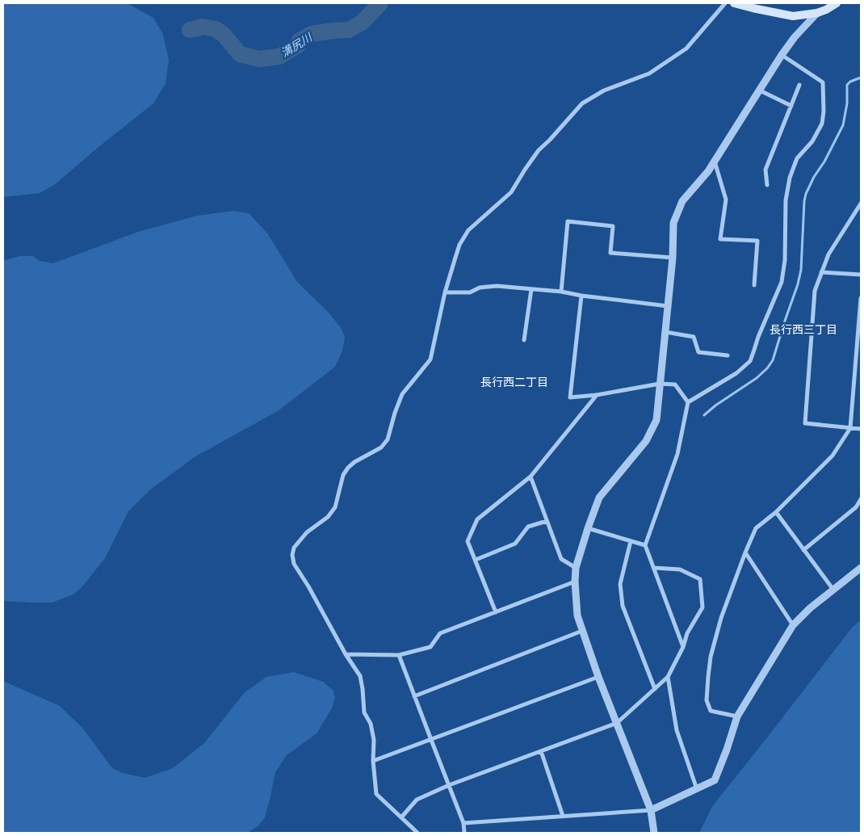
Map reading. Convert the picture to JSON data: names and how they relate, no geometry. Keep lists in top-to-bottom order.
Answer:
{
  "districts": ["長行西三丁目", "長行西二丁目"],
  "water": ["溝尻川"]
}
